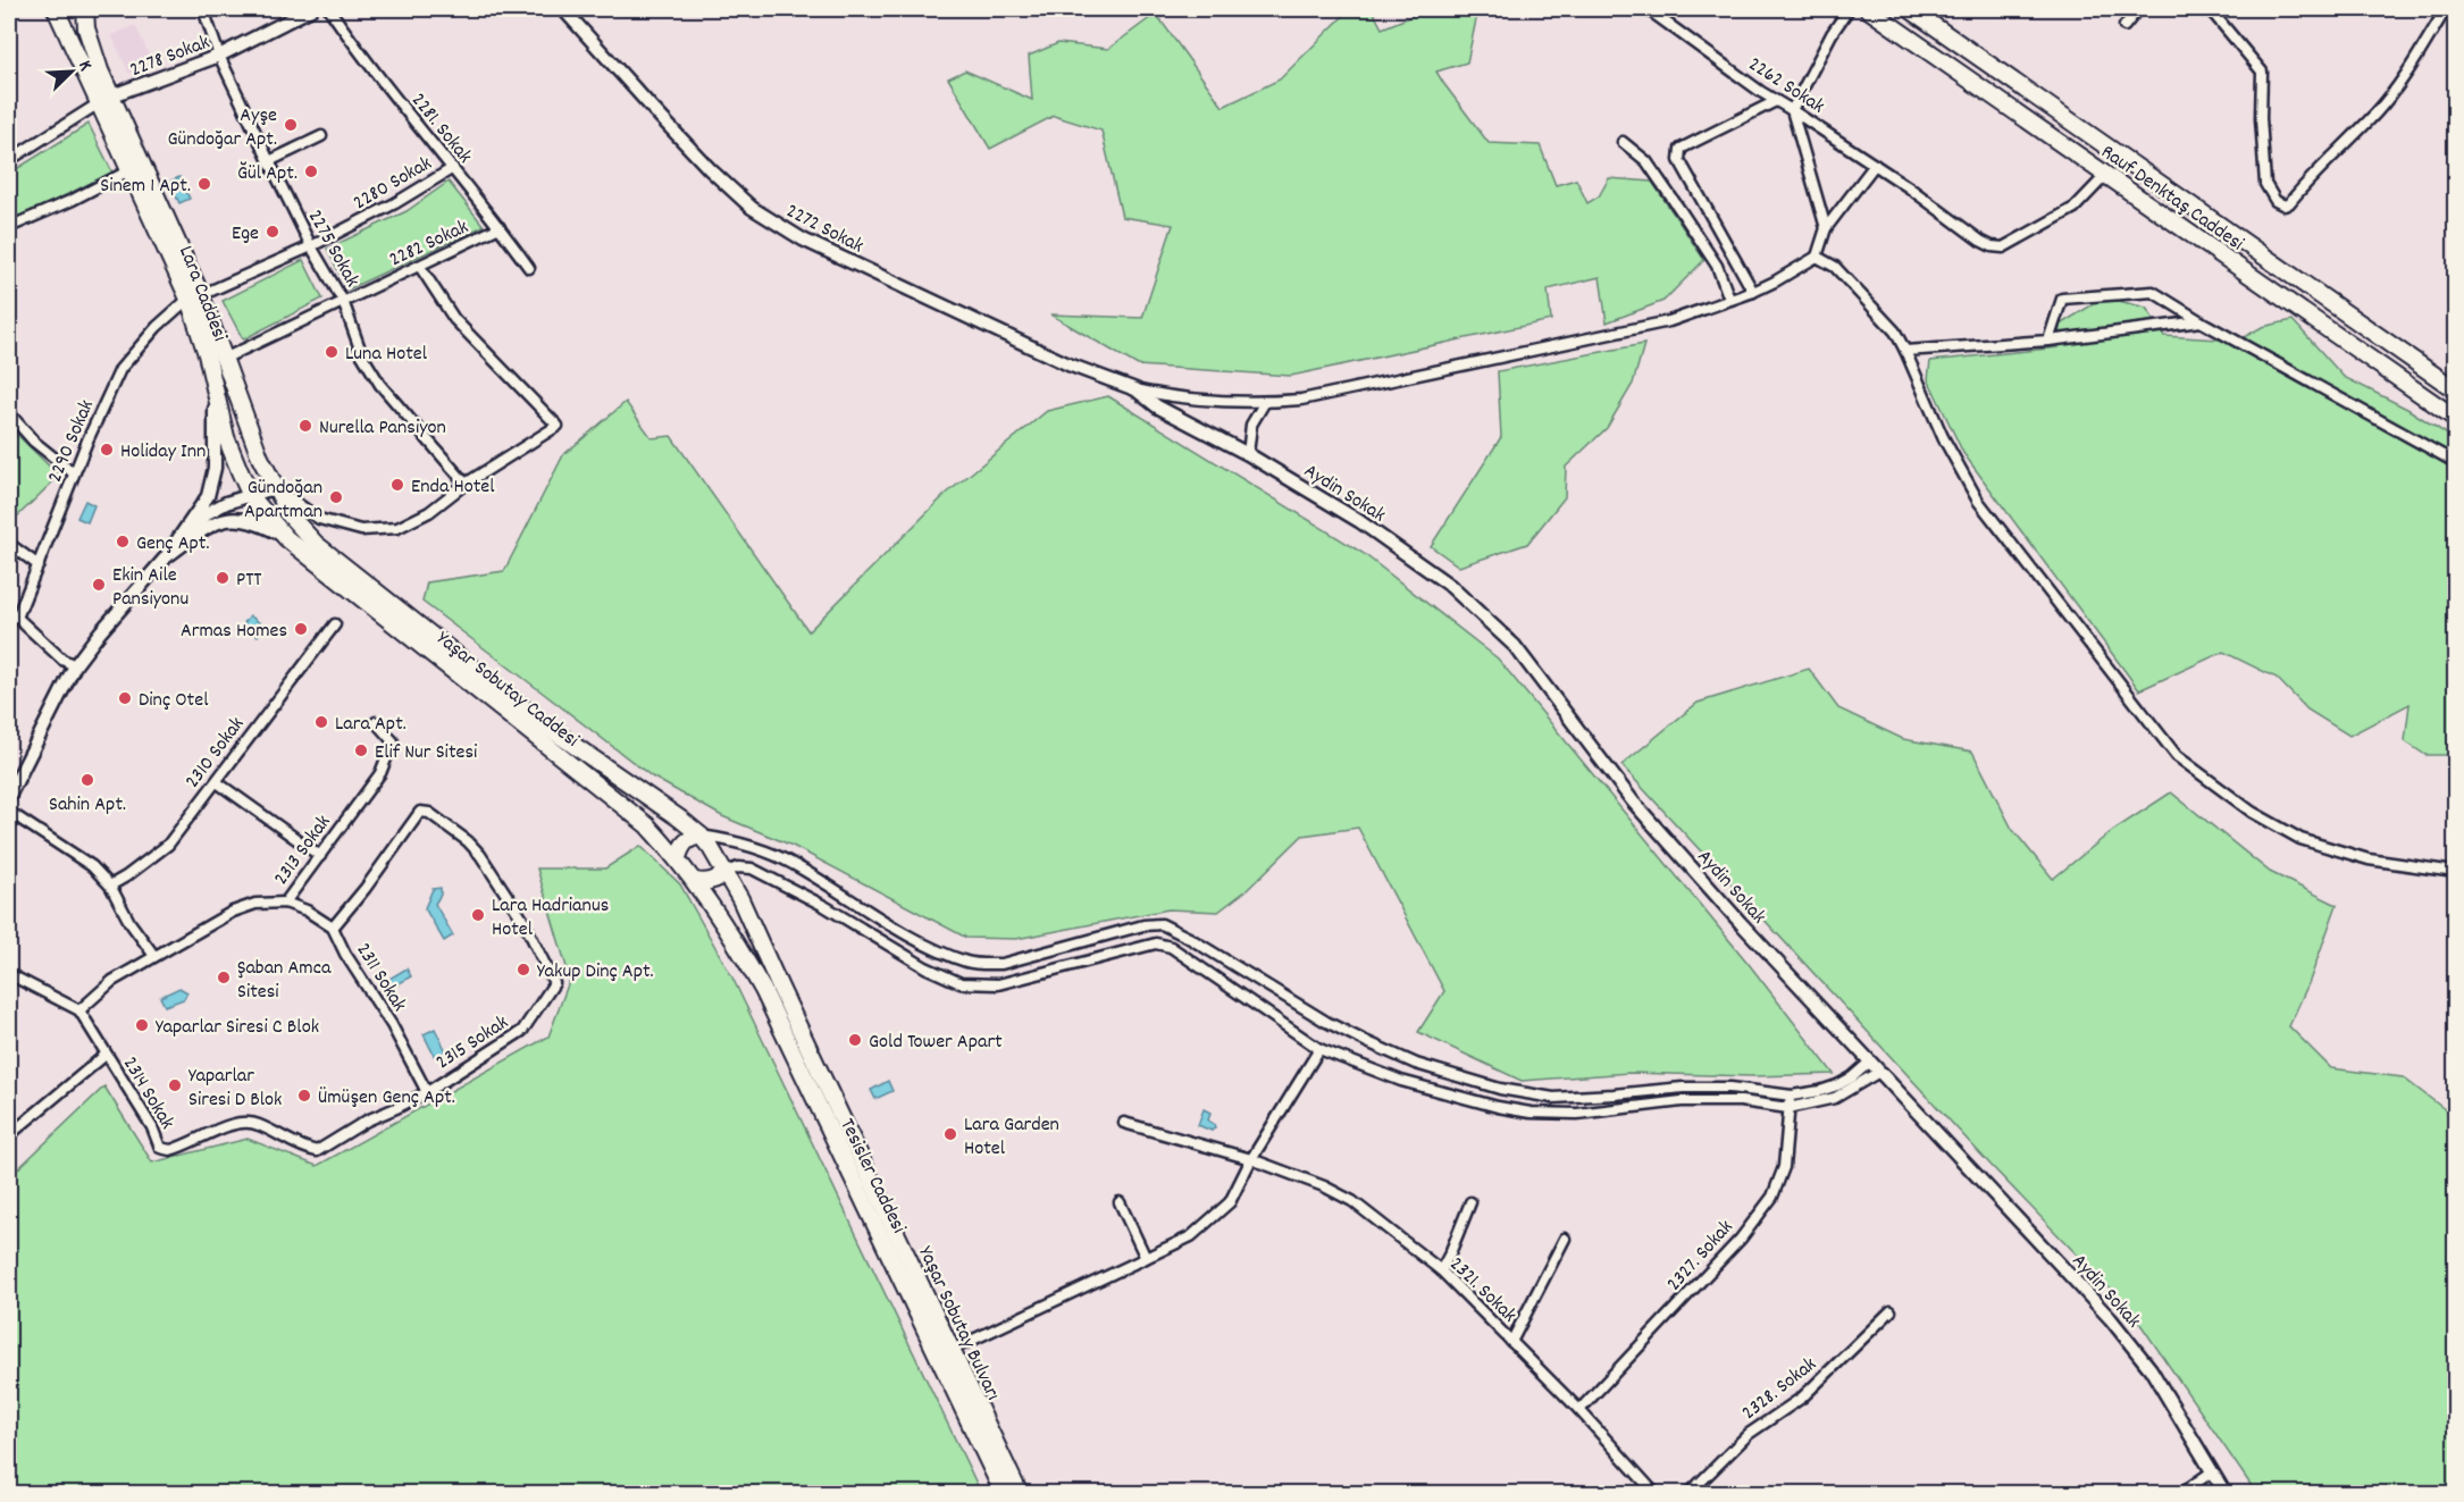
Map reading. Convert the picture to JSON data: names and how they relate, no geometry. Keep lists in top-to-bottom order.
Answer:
{
  "streets": {
    "main road": [
      "Rauf Denktaş Caddesi",
      "Lara Caddesi",
      "Yaşar Sobutay Caddesi",
      "Tesisler Caddesi",
      "Yaşar Sobutay Bulvarı"
    ],
    "street": [
      "2278 Sokak",
      "2262 Sokak",
      "2281. Sokak",
      "2280 Sokak",
      "2272 Sokak",
      "2282 Sokak",
      "2275 Sokak",
      "2290 Sokak",
      "Aydin Sokak",
      "2310 Sokak",
      "2313 Sokak",
      "2311 Sokak",
      "2315 Sokak",
      "2314 Sokak",
      "2327. Sokak",
      "2321. Sokak",
      "2328. Sokak"
    ]
  },
  "crossings": [
    ["2278 Sokak", "2275 Sokak"],
    ["2278 Sokak", "Lara Caddesi"],
    ["2262 Sokak", "Rauf Denktaş Caddesi"],
    ["2281. Sokak", "2280 Sokak"],
    ["2281. Sokak", "2282 Sokak"],
    ["2280 Sokak", "2275 Sokak"],
    ["2280 Sokak", "Lara Caddesi"],
    ["2280 Sokak", "2290 Sokak"],
    ["2280 Sokak", "Yaşar Sobutay Bulvarı"],
    ["2272 Sokak", "Aydin Sokak"],
    ["2282 Sokak", "2275 Sokak"],
    ["2282 Sokak", "Yaşar Sobutay Bulvarı"],
    ["Lara Caddesi", "2290 Sokak"],
    ["Lara Caddesi", "Yaşar Sobutay Caddesi"],
    ["Lara Caddesi", "Yaşar Sobutay Bulvarı"],
    ["2290 Sokak", "Yaşar Sobutay Bulvarı"],
    ["Yaşar Sobutay Caddesi", "Tesisler Caddesi"],
    ["2313 Sokak", "2311 Sokak"],
    ["2313 Sokak", "2314 Sokak"],
    ["2311 Sokak", "2315 Sokak"],
    ["2311 Sokak", "2314 Sokak"],
    ["2315 Sokak", "2314 Sokak"],
    ["2327. Sokak", "2321. Sokak"]
  ],
  "places": [
    "Ayşe Gündoğar Apt.",
    "Ğül Apt.",
    "Sinem 1 Apt.",
    "Ege",
    "Luna Hotel",
    "Nurella Pansiyon",
    "Holiday Inn",
    "Enda Hotel",
    "Gündoğan Apartman",
    "Genç Apt.",
    "PTT",
    "Ekin Aile Pansiyonu",
    "Armas Homes",
    "Dinç Otel",
    "Lara Apt.",
    "Elif Nur Sitesi",
    "Sahin Apt.",
    "Lara Hadrianus Hotel",
    "Yakup Dinç Apt.",
    "Şaban Amca Sitesi",
    "Yaparlar Siresi C Blok",
    "Gold Tower Apart",
    "Yaparlar Siresi D Blok",
    "Ümüşen Genç Apt.",
    "Lara Garden Hotel"
  ],
  "north": "top right"
}
